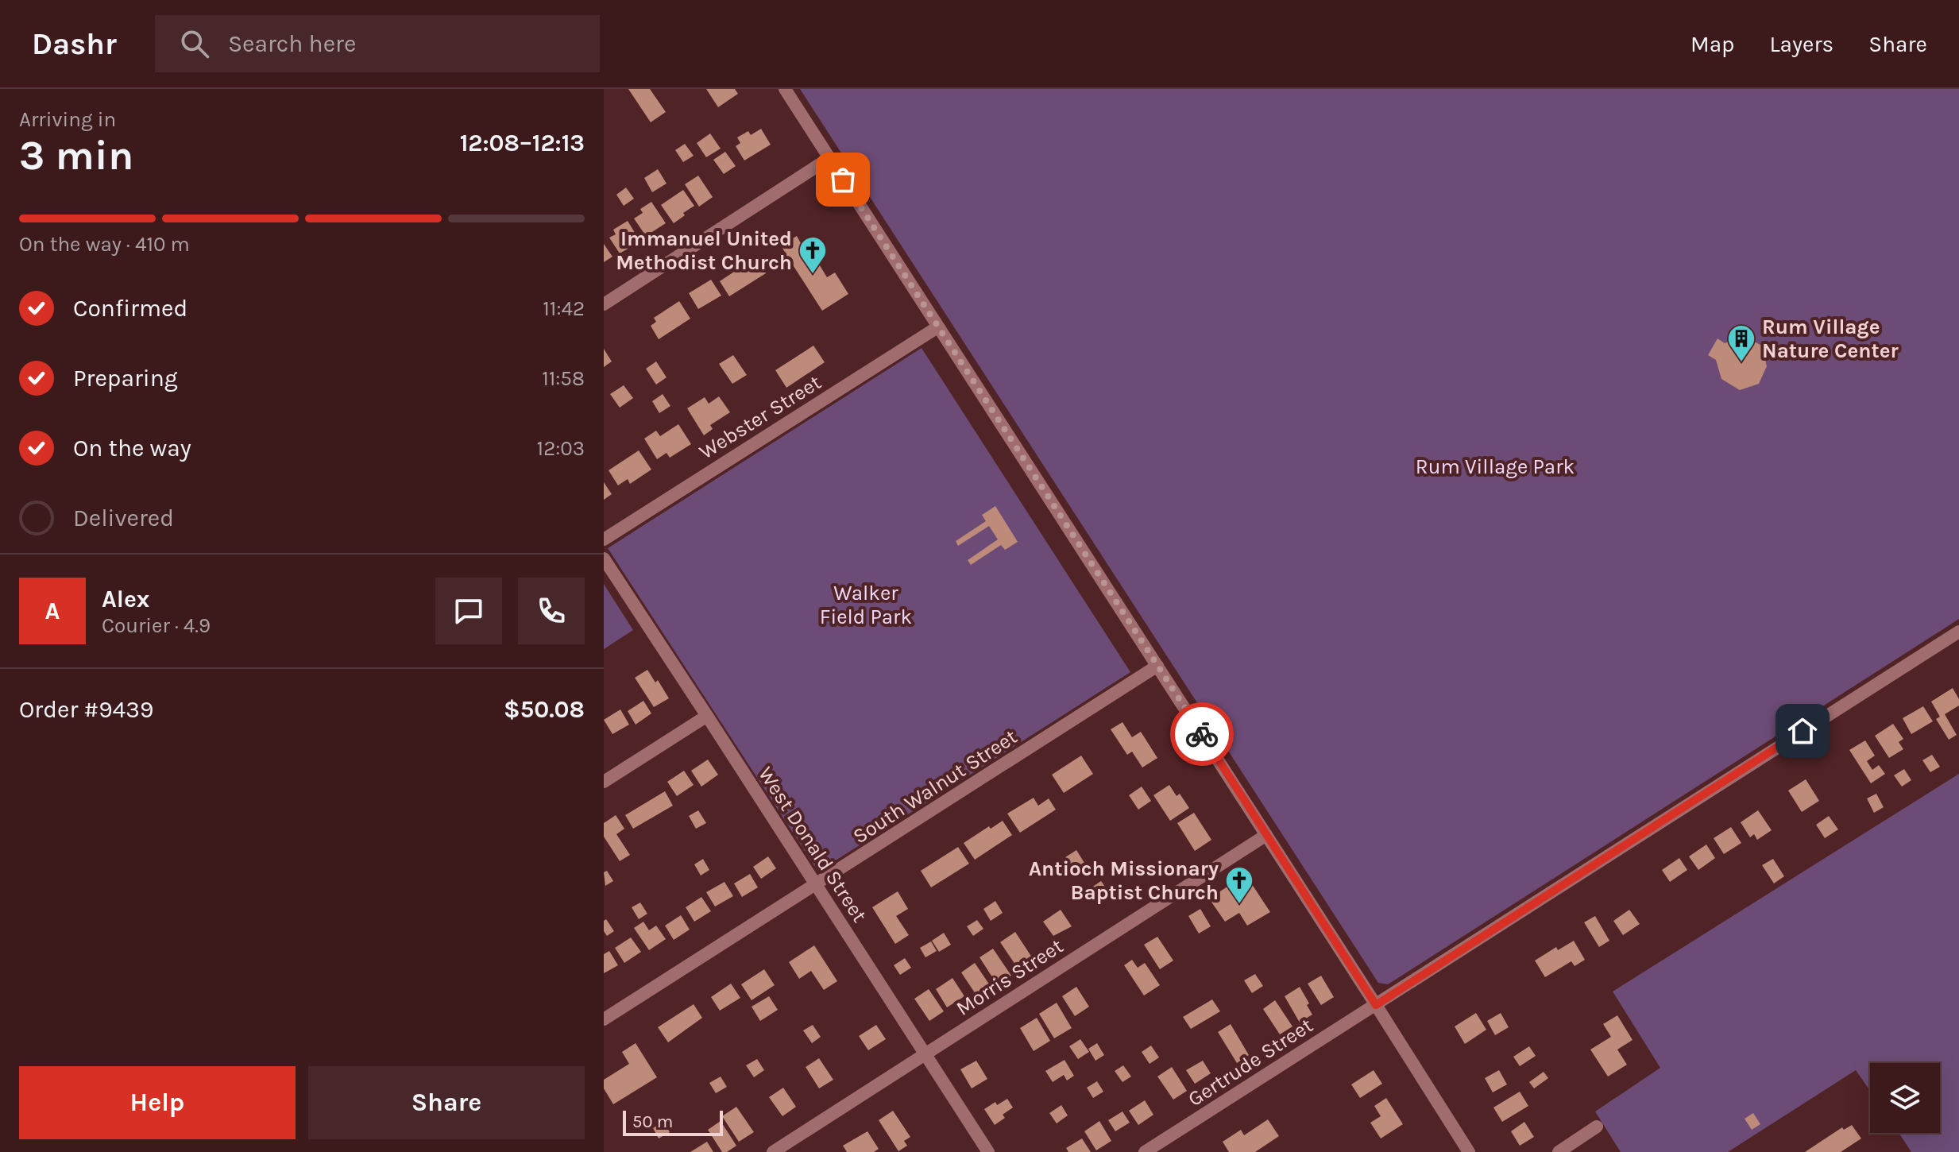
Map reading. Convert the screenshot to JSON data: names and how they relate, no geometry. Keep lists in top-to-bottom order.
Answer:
{
  "streets": {
    "street": [
      "Webster Street",
      "South Walnut Street",
      "West Donald Street",
      "Morris Street",
      "Gertrude Street"
    ]
  },
  "crossings": [
    ["South Walnut Street", "West Donald Street"],
    ["West Donald Street", "Morris Street"]
  ],
  "parks": ["Rum Village Park", "Walker Field Park"],
  "places": {
    "church": ["Immanuel United Methodist Church", "Antioch Missionary Baptist Church"],
    "building": ["Rum Village Nature Center"]
  },
  "scale_bar": "50 m",
  "page": {
    "header": "Dashr",
    "search": "Search here",
    "nav": ["Map", "Layers", "Share"],
    "heading": ["3 min", "Arriving in", "12:08–12:13"],
    "panel": [
      "Alex",
      "Courier · 4.9",
      "Order #9439",
      "$50.08"
    ],
    "bar": "On the way · 410 m",
    "list": [
      ["Confirmed", "11:42"],
      ["Preparing", "11:58"],
      ["On the way", "12:03"],
      "Delivered"
    ],
    "round": "A",
    "buttons": ["Help", "Share"],
    "scale": "50 m"
  }
}
